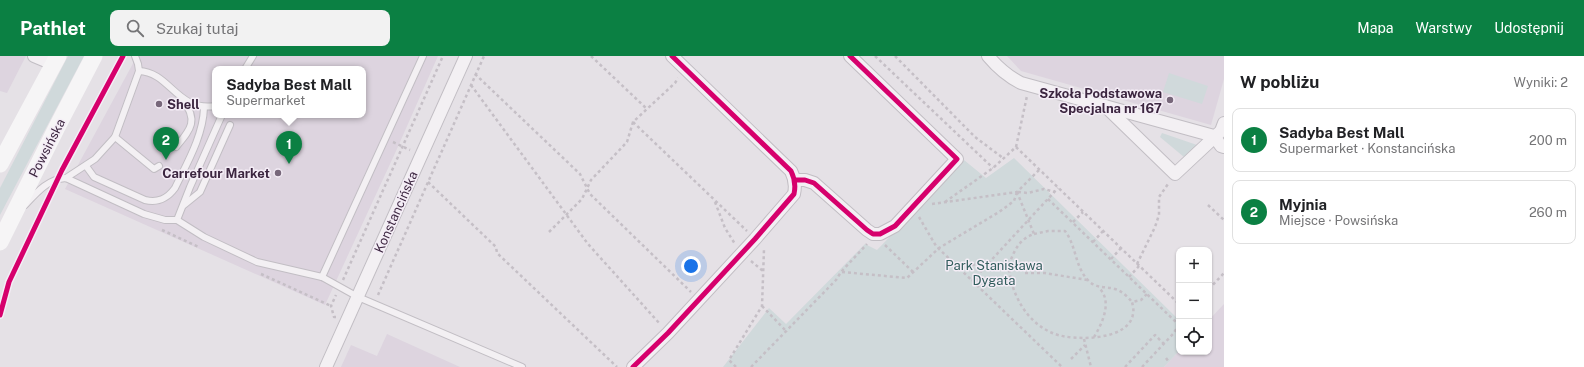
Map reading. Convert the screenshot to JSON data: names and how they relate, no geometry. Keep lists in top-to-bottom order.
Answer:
{
  "streets": {
    "main road": ["Powsińska"],
    "street": ["Konstancińska"]
  },
  "parks": ["Park Stanisława Dygata"],
  "places": ["Szkoła Podstawowa Specjalna nr 167", "Shell", "Carrefour Market"],
  "page": {
    "header": "Pathlet",
    "search": "Szukaj tutaj",
    "nav": ["Mapa", "Warstwy", "Udostępnij"],
    "heading": ["W pobliżu", "Wyniki: 2"],
    "popup": ["Sadyba Best Mall", "Supermarket"],
    "list": [
      {
        "mark": "1",
        "name": "Sadyba Best Mall",
        "note": "Supermarket · Konstancińska",
        "value": "200 m"
      },
      {
        "mark": "2",
        "name": "Myjnia",
        "note": "Miejsce · Powsińska",
        "value": "260 m"
      }
    ],
    "pins": ["2", "1"],
    "map_buttons": ["+", "−"]
  }
}
